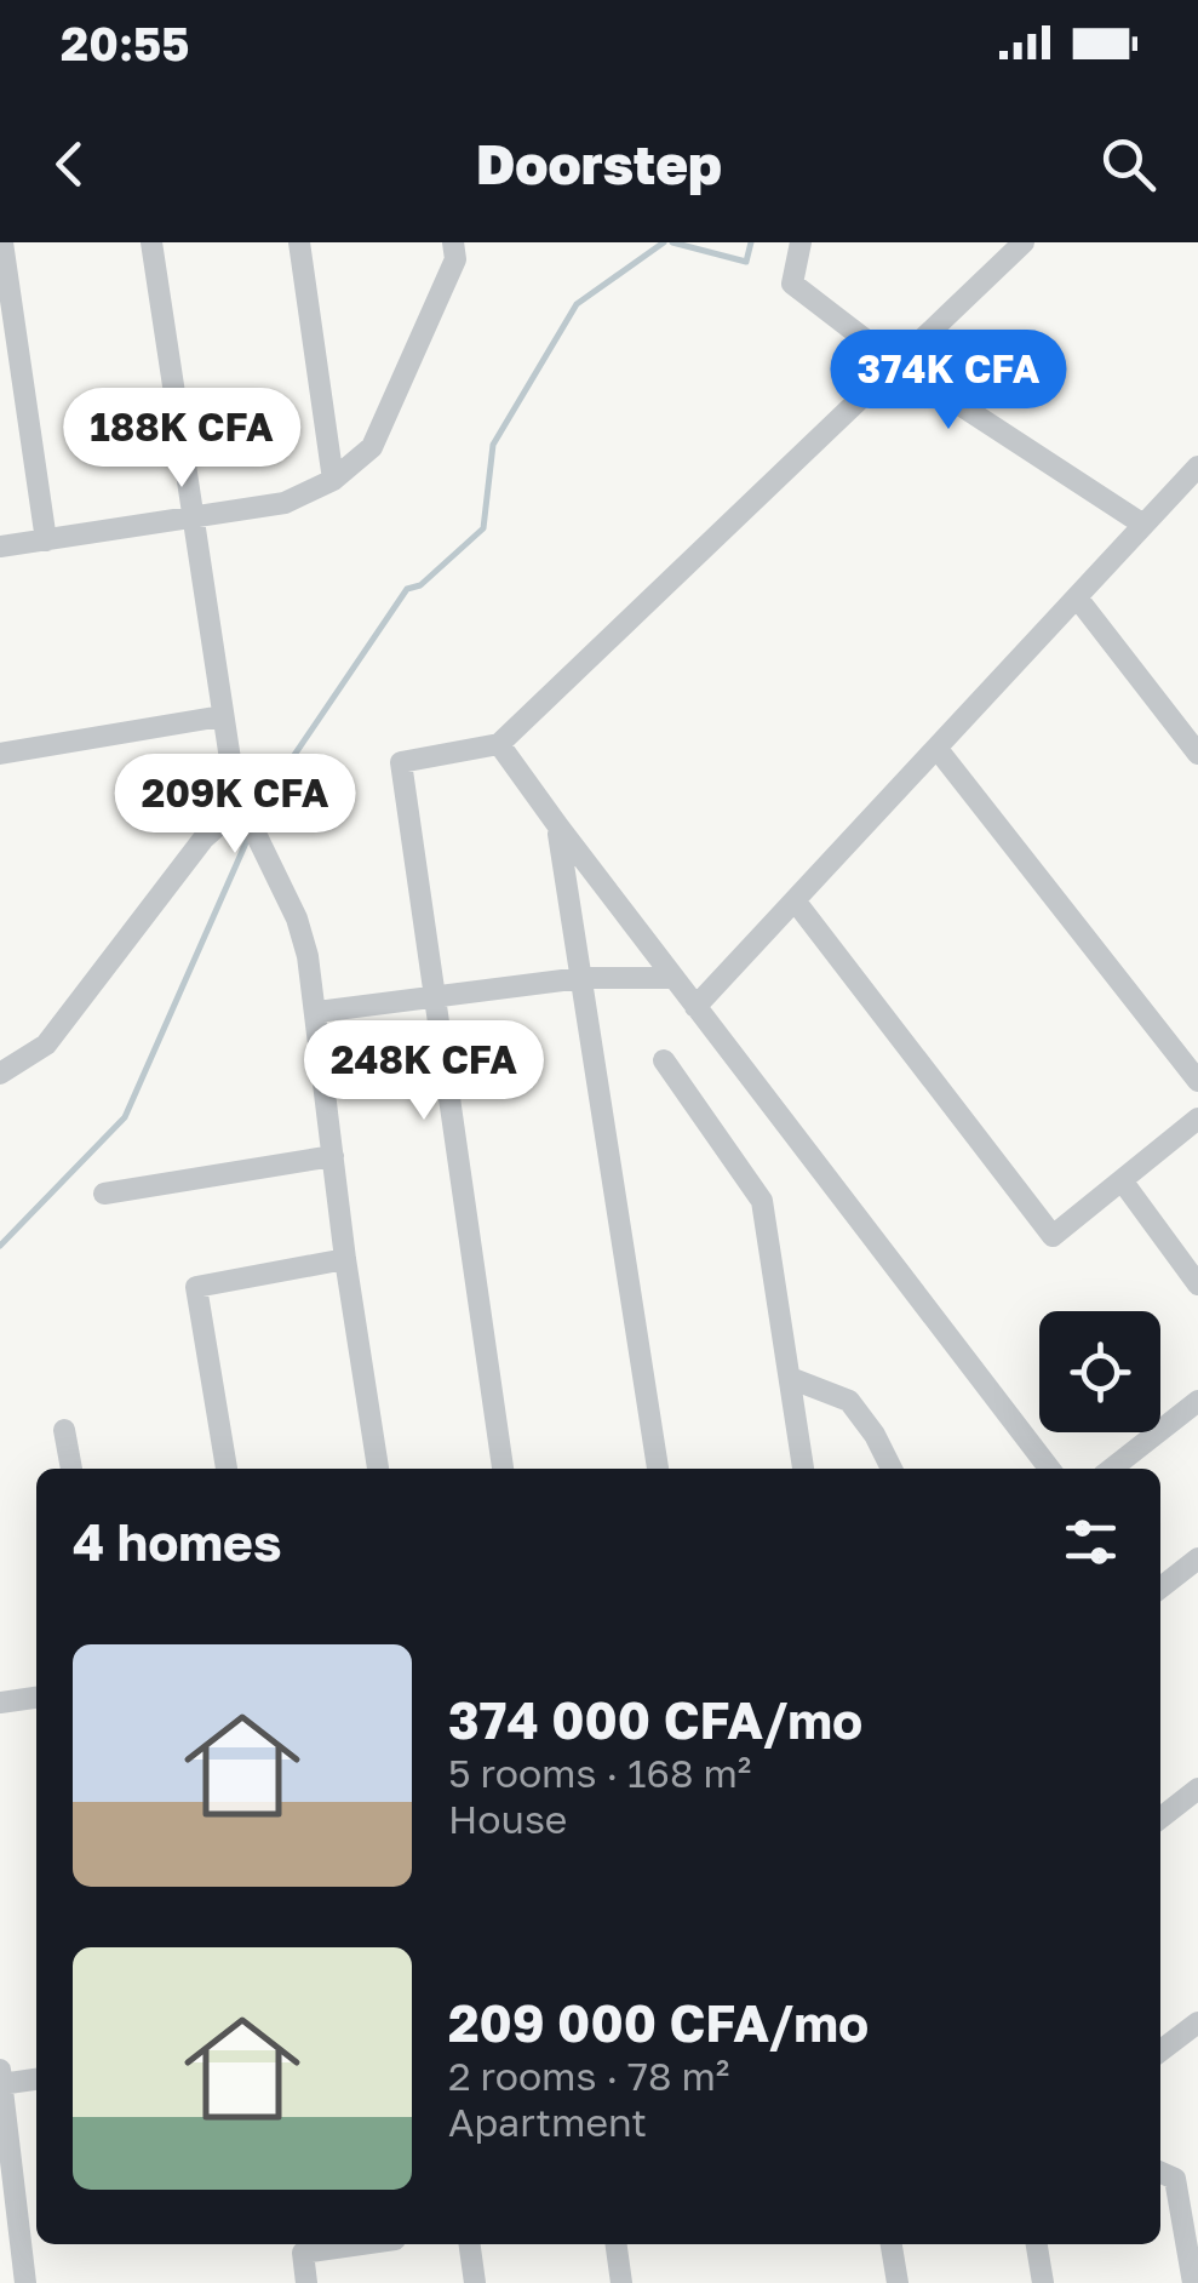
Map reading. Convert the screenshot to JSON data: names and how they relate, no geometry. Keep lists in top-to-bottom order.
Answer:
{
  "page": {
    "status": "20:55",
    "header": "Doorstep",
    "price": [
      "374K CFA",
      "188K CFA",
      "209K CFA",
      "248K CFA"
    ],
    "heading": "4 homes",
    "list": [
      {
        "name": "374 000 CFA/mo",
        "note": "5 rooms · 168 m² · House"
      },
      {
        "name": "209 000 CFA/mo",
        "note": "2 rooms · 78 m² · Apartment"
      }
    ]
  }
}
